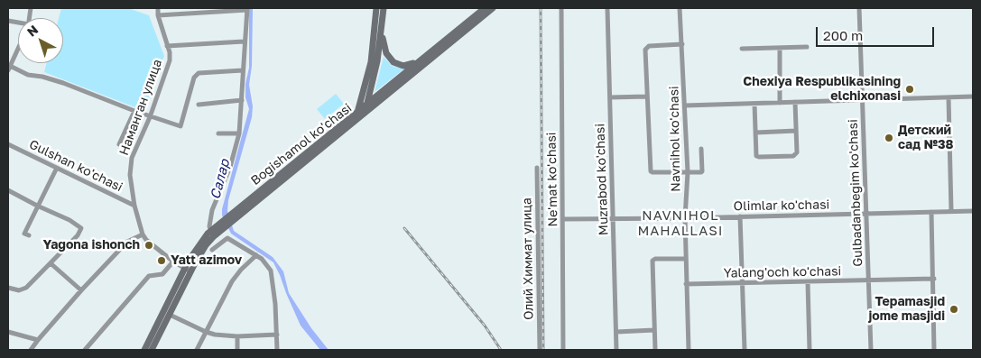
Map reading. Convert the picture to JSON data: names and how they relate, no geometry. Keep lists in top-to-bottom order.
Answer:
{
  "streets": {
    "main road": ["Bogishamol ko'chasi"],
    "street": [
      "Наманган улица",
      "Navnihol ko'chasi",
      "Gulshan ko'chasi",
      "Ne'mat ko'chasi",
      "Muzrabod ko'chasi",
      "Gulbadanbegim ko'chasi",
      "Olimlar ko'chasi",
      "Олий Химмат улица",
      "Yalang'och ko'chasi"
    ]
  },
  "crossings": [
    ["Наманган улица", "Gulshan ko'chasi"],
    ["Navnihol ko'chasi", "Olimlar ko'chasi"],
    ["Navnihol ko'chasi", "Yalang'och ko'chasi"],
    ["Ne'mat ko'chasi", "Olimlar ko'chasi"],
    ["Muzrabod ko'chasi", "Olimlar ko'chasi"],
    ["Gulbadanbegim ko'chasi", "Olimlar ko'chasi"],
    ["Gulbadanbegim ko'chasi", "Yalang'och ko'chasi"]
  ],
  "districts": ["NAVNIHOL MAHALLASI"],
  "water": ["Салар"],
  "places": [
    "Chexiya Respublikasining elchixonasi",
    "Детский сад №38",
    "Yagona ishonch",
    "Yatt azimov",
    "Tepamasjid jome masjidi"
  ],
  "scale_bar": "200 m",
  "north": "top left"
}
